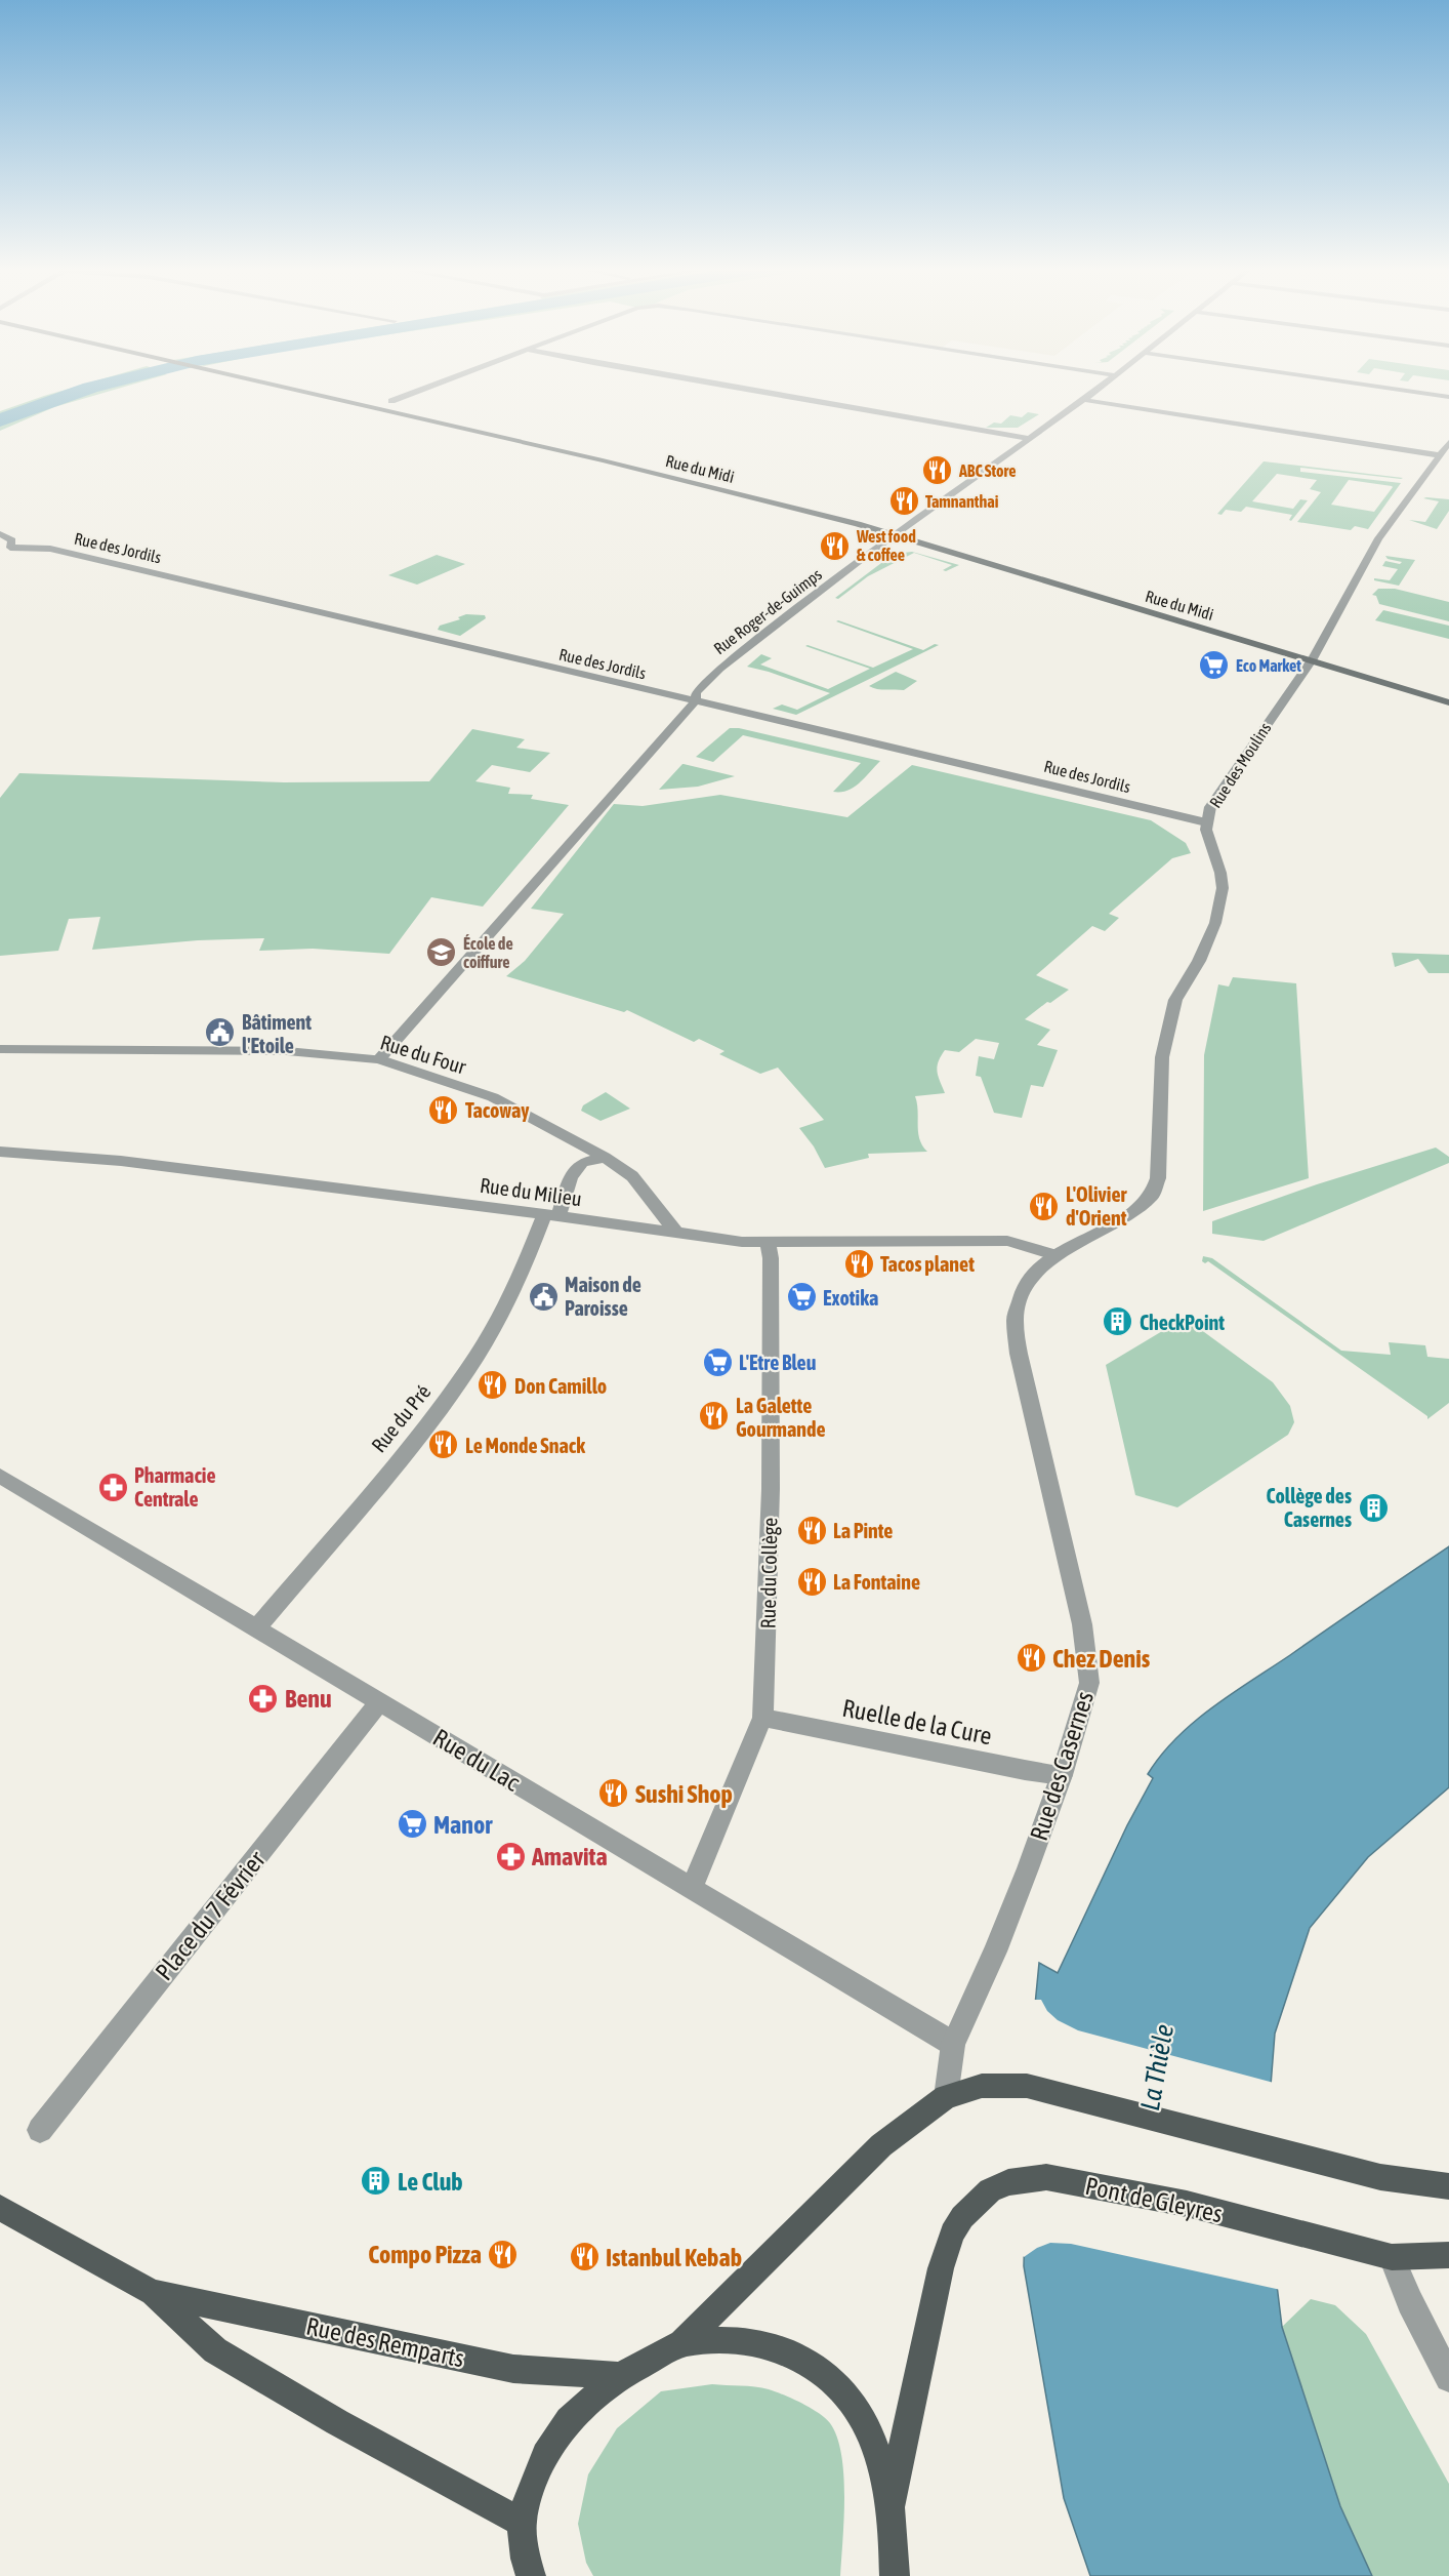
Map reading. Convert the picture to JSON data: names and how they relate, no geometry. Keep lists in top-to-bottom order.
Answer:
{
  "streets": {
    "main road": ["Rue du Midi", "Pont de Gleyres", "Rue des Remparts"],
    "street": [
      "Rue des Jordils",
      "Rue Roger-de-Guimps",
      "Rue des Moulins",
      "Rue du Four",
      "Rue du Milieu",
      "Rue du Pré",
      "Rue du Collège",
      "Ruelle de la Cure",
      "Rue du Lac",
      "Rue des Casernes",
      "Place du 7 Février"
    ]
  },
  "crossings": [
    ["Rue du Midi", "Rue Roger-de-Guimps"],
    ["Rue du Midi", "Rue des Moulins"],
    ["Rue des Jordils", "Rue Roger-de-Guimps"],
    ["Rue des Jordils", "Rue des Moulins"],
    ["Rue Roger-de-Guimps", "Rue du Four"],
    ["Rue des Moulins", "Rue du Milieu"],
    ["Rue des Moulins", "Rue des Casernes"],
    ["Rue du Four", "Rue du Milieu"],
    ["Rue du Four", "Rue du Pré"],
    ["Rue du Milieu", "Rue du Pré"],
    ["Rue du Milieu", "Rue du Collège"],
    ["Rue du Milieu", "Rue des Casernes"],
    ["Rue du Pré", "Rue du Lac"],
    ["Rue du Collège", "Ruelle de la Cure"],
    ["Rue du Collège", "Rue du Lac"],
    ["Ruelle de la Cure", "Rue des Casernes"],
    ["Rue du Lac", "Rue des Casernes"],
    ["Rue du Lac", "Place du 7 Février"]
  ],
  "water": ["La Thièle"],
  "places": {
    "restaurant": [
      "ABC Store",
      "Tamnanthai",
      "West food & coffee",
      "Tacoway",
      "L'Olivier d'Orient",
      "Tacos planet",
      "Don Camillo",
      "La Galette Gourmande",
      "Le Monde Snack",
      "La Pinte",
      "La Fontaine",
      "Chez Denis",
      "Sushi Shop",
      "Compo Pizza",
      "Istanbul Kebab"
    ],
    "supermarket": [
      "Eco Market",
      "Exotika",
      "L'Etre Bleu",
      "Manor"
    ],
    "school or university": ["École de coiffure"],
    "public building": ["Bâtiment l'Etoile", "Maison de Paroisse"],
    "building": ["CheckPoint", "Collège des Casernes", "Le Club"],
    "pharmacy": ["Pharmacie Centrale", "Benu", "Amavita"]
  }
}
